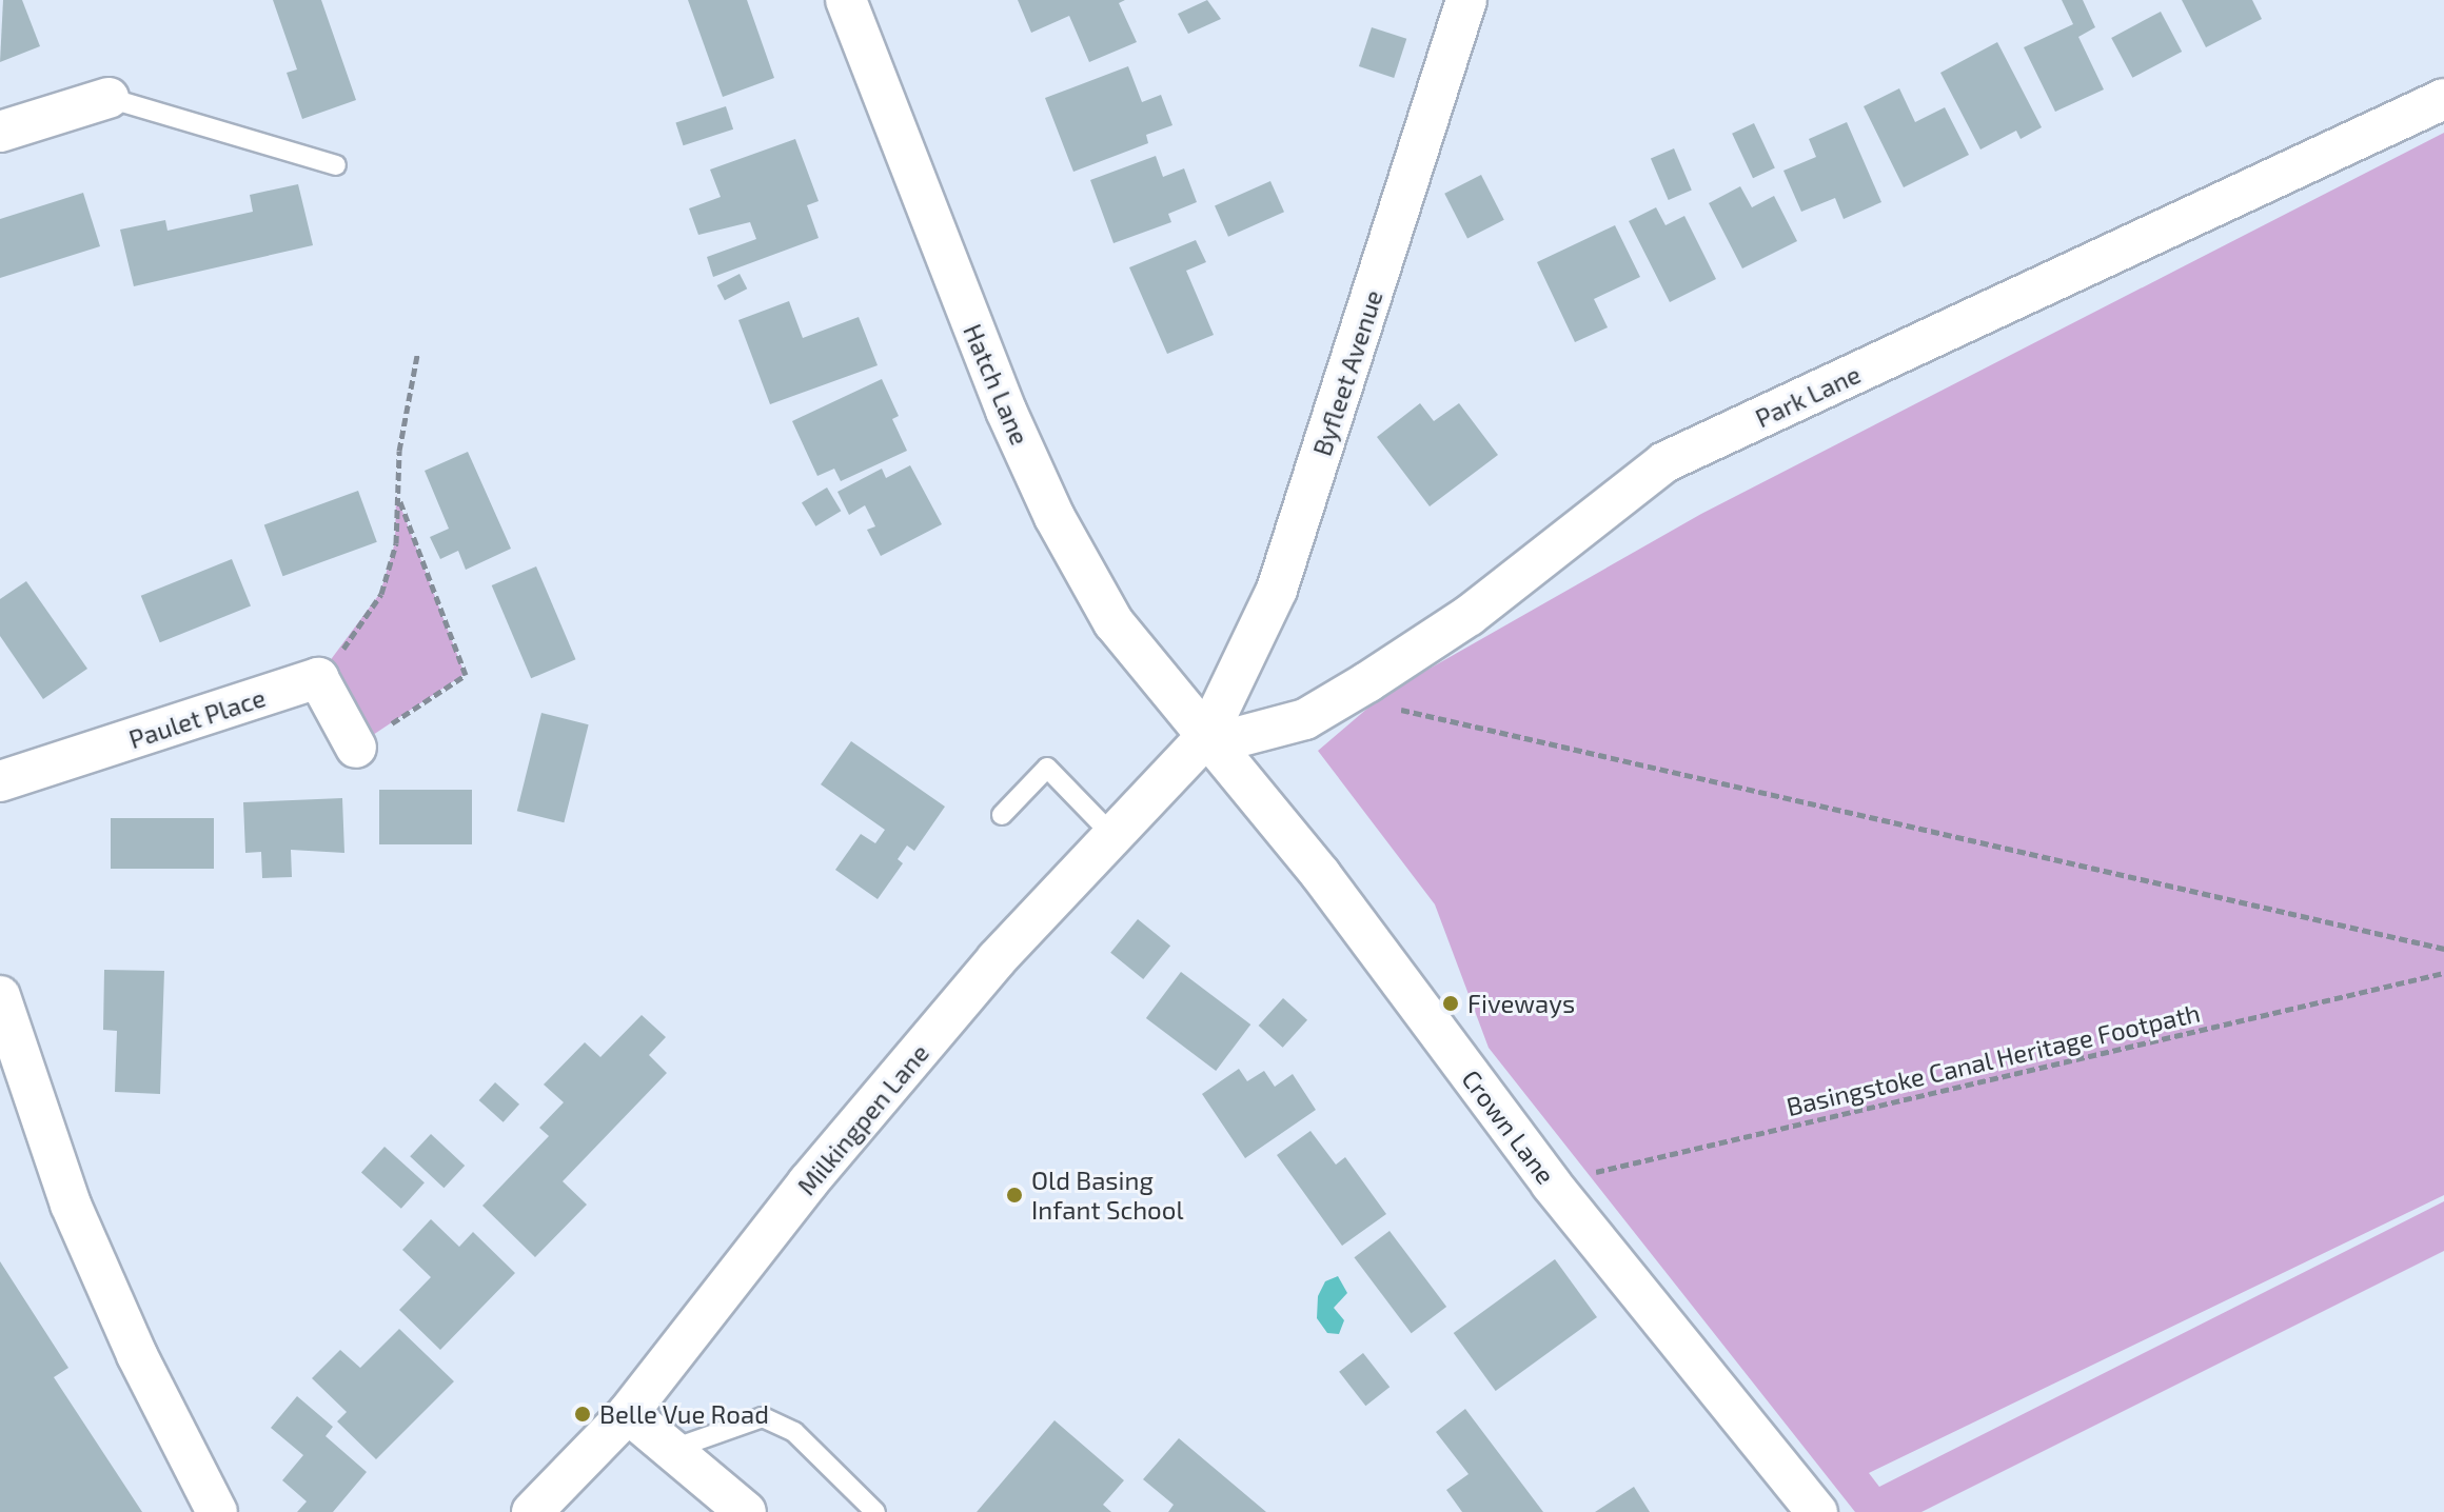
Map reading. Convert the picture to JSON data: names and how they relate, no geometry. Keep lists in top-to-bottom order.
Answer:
{
  "streets": {
    "street": [
      "Byfleet Avenue",
      "Hatch Lane",
      "Park Lane",
      "Paulet Place",
      "Milkingpen Lane",
      "Crown Lane"
    ],
    "path": ["Basingstoke Canal Heritage Footpath"]
  },
  "crossings": [
    ["Byfleet Avenue", "Hatch Lane"],
    ["Byfleet Avenue", "Park Lane"],
    ["Byfleet Avenue", "Milkingpen Lane"],
    ["Byfleet Avenue", "Crown Lane"],
    ["Hatch Lane", "Park Lane"],
    ["Hatch Lane", "Milkingpen Lane"],
    ["Hatch Lane", "Crown Lane"],
    ["Park Lane", "Milkingpen Lane"],
    ["Park Lane", "Crown Lane"],
    ["Basingstoke Canal Heritage Footpath", "Crown Lane"],
    ["Milkingpen Lane", "Crown Lane"]
  ],
  "places": ["Fiveways", "Old Basing Infant School", "Belle Vue Road"]
}
